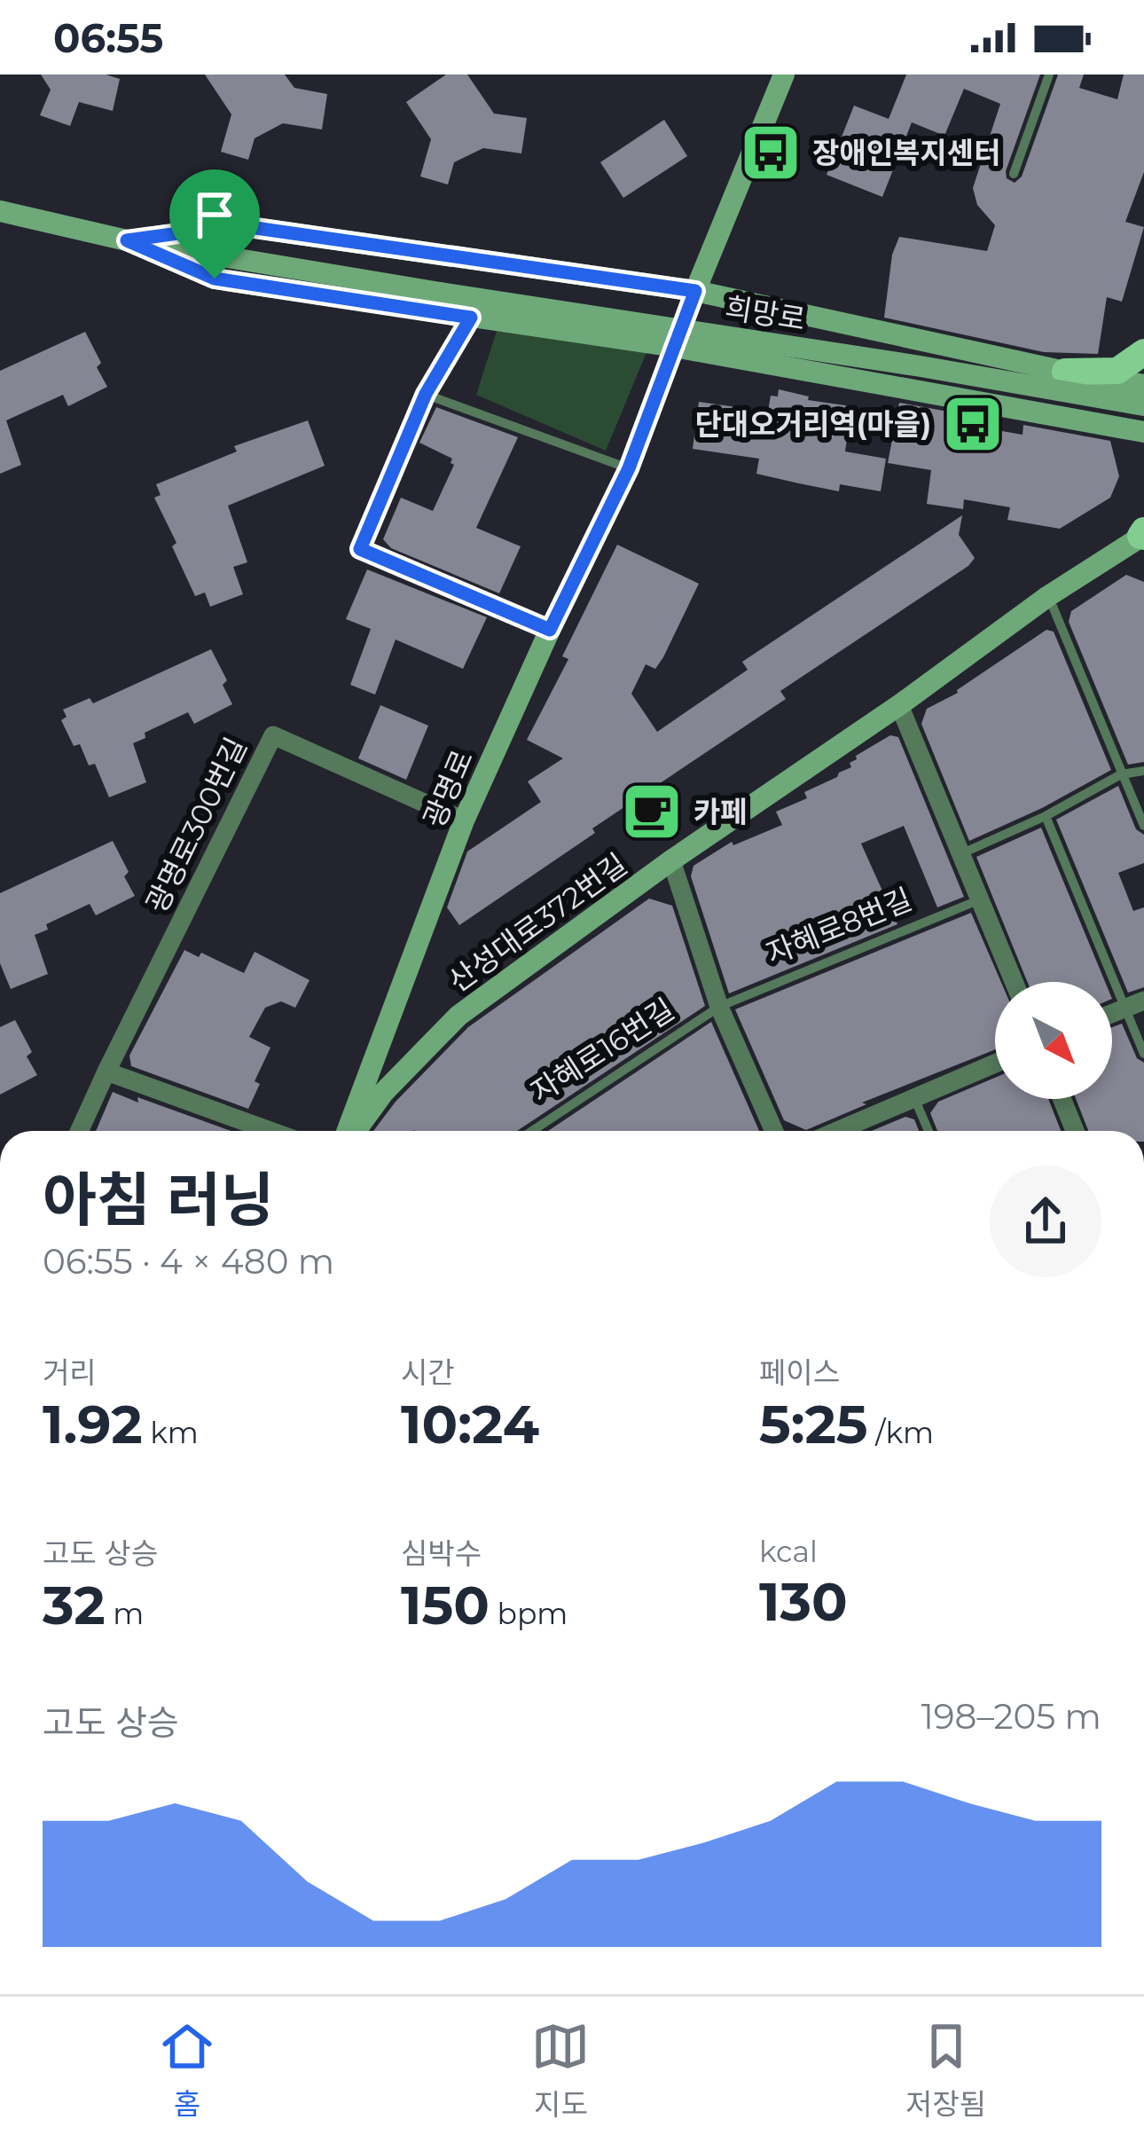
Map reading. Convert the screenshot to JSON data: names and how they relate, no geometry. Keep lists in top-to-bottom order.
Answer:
{
  "streets": {
    "main road": ["희망로", "광명로", "산성대로372번길"],
    "street": ["광명로300번길", "자혜로16번길"],
    "lane": ["자혜로8번길"]
  },
  "crossings": [
    ["광명로", "광명로300번길"],
    ["산성대로372번길", "자혜로16번길"],
    ["자혜로8번길", "자혜로16번길"]
  ],
  "places": {
    "bus stop": ["장애인복지센터", "단대오거리역(마을)"],
    "cafe": ["카페"]
  },
  "north": "bottom right",
  "page": {
    "status": "06:55",
    "heading": ["아침 러닝", "06:55 · 4 × 480 m"],
    "stats": [
      ["거리", "1.92 km"],
      ["시간", "10:24"],
      ["페이스", "5:25 /km"],
      ["고도 상승", "32 m"],
      ["심박수", "150 bpm"],
      ["kcal", "130"]
    ],
    "chart": ["고도 상승", "198–205 m"],
    "tabs": ["홈", "지도", "저장됨"]
  }
}
